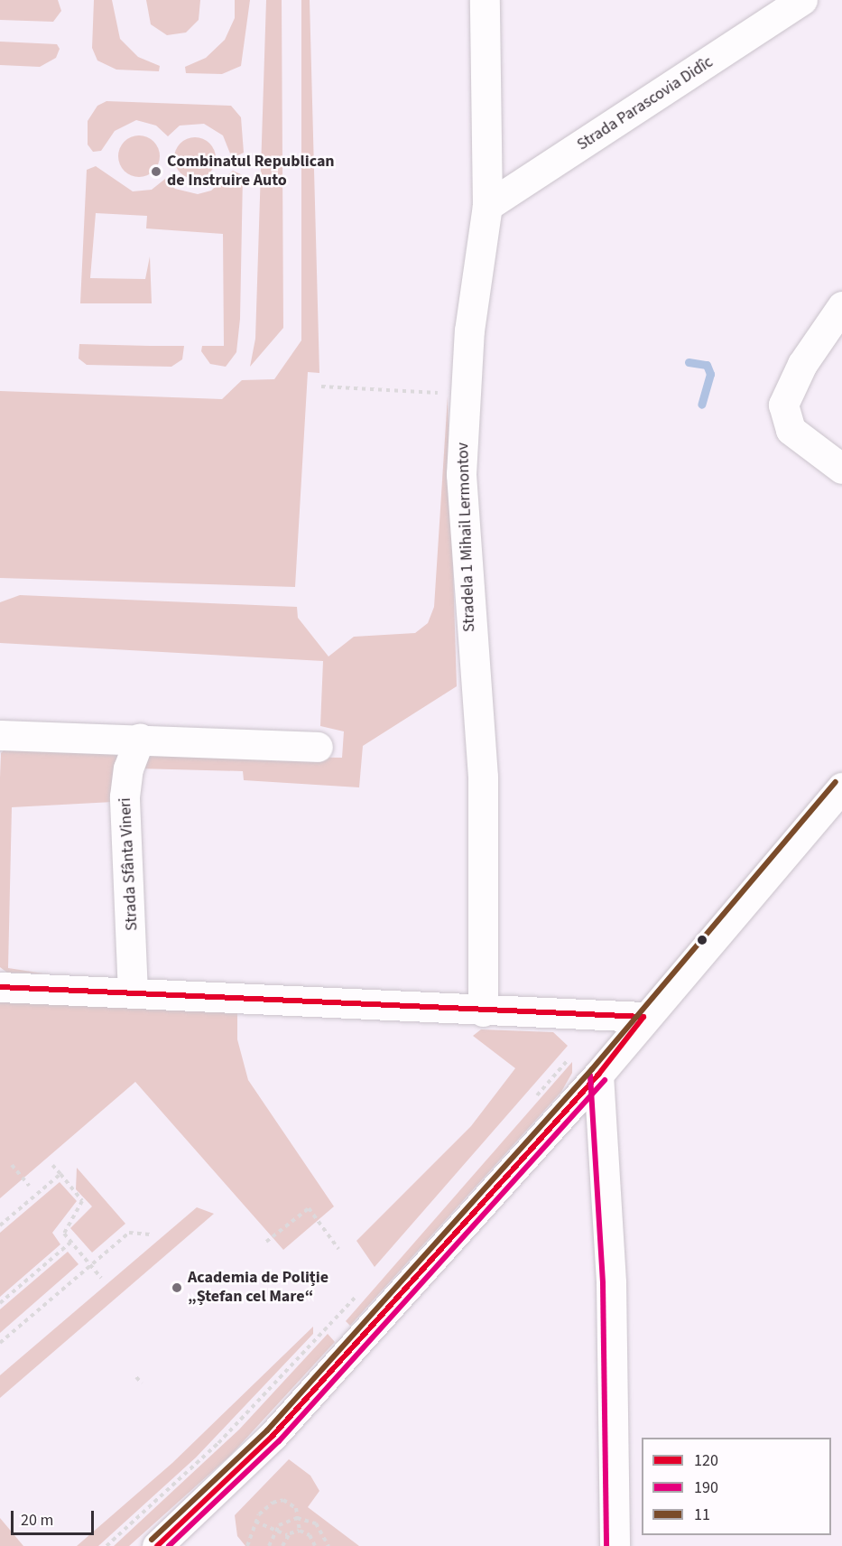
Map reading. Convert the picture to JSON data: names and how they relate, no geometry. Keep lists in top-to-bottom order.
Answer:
{
  "streets": {
    "street": ["Strada Parascovia Didîc", "Stradela 1 Mihail Lermontov", "Strada Sfânta Vineri"]
  },
  "crossings": [
    ["Strada Parascovia Didîc", "Stradela 1 Mihail Lermontov"]
  ],
  "places": ["Combinatul Republican de Instruire Auto", "Academia de Poliție „Ștefan cel Mare“"],
  "lines": ["transit line 11", "transit line 120", "transit line 190"],
  "legend": ["120", "190", "11"],
  "scale_bar": "20 m"
}
